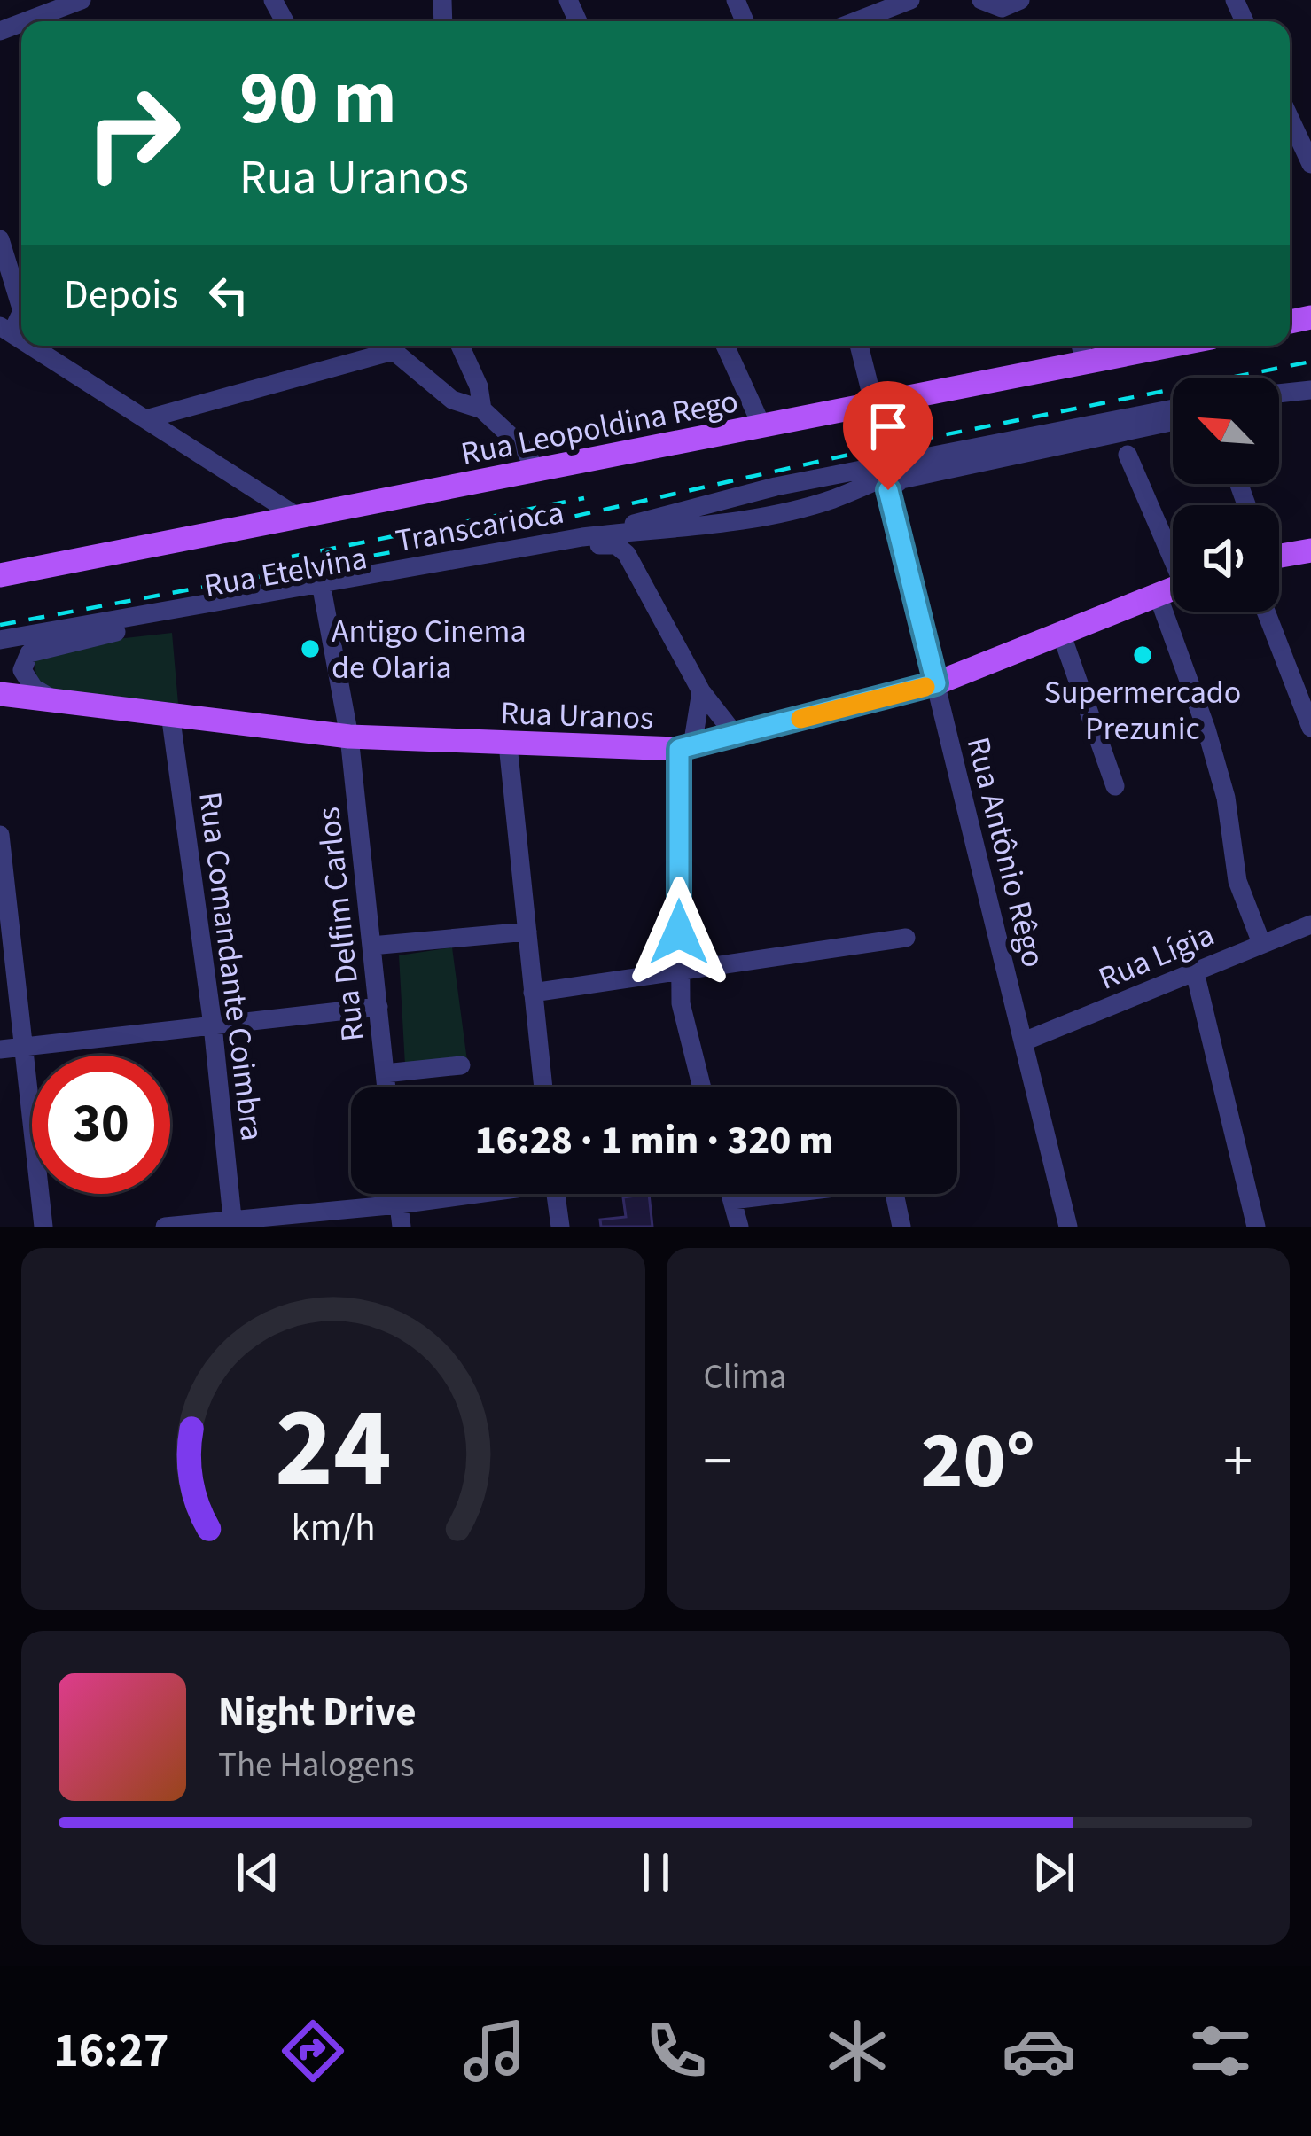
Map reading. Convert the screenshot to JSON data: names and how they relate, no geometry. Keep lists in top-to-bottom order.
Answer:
{
  "streets": {
    "main road": ["Rua Leopoldina Rego", "Rua Uranos"],
    "street": [
      "Transcarioca",
      "Rua Etelvina",
      "Rua Antônio Rêgo",
      "Rua Delfim Carlos",
      "Rua Lígia",
      "Rua Comandante Coimbra"
    ]
  },
  "crossings": [
    ["Rua Etelvina", "Rua Uranos"],
    ["Rua Etelvina", "Rua Delfim Carlos"],
    ["Rua Uranos", "Rua Antônio Rêgo"],
    ["Rua Uranos", "Rua Delfim Carlos"],
    ["Rua Uranos", "Rua Comandante Coimbra"],
    ["Rua Antônio Rêgo", "Rua Lígia"]
  ],
  "places": ["Antigo Cinema de Olaria", "Supermercado Prezunic"],
  "north": "top left",
  "page": {
    "turn": ["90 m", "Rua Uranos"],
    "then": "Depois",
    "limit": "30",
    "trip": "16:28 · 1 min · 320 m",
    "tile": "Clima",
    "heat": ["−", "20°", "+"],
    "song": ["Night Drive", "The Halogens"],
    "tabs": "16:27",
    "gauge": ["24", "km/h"]
  }
}
